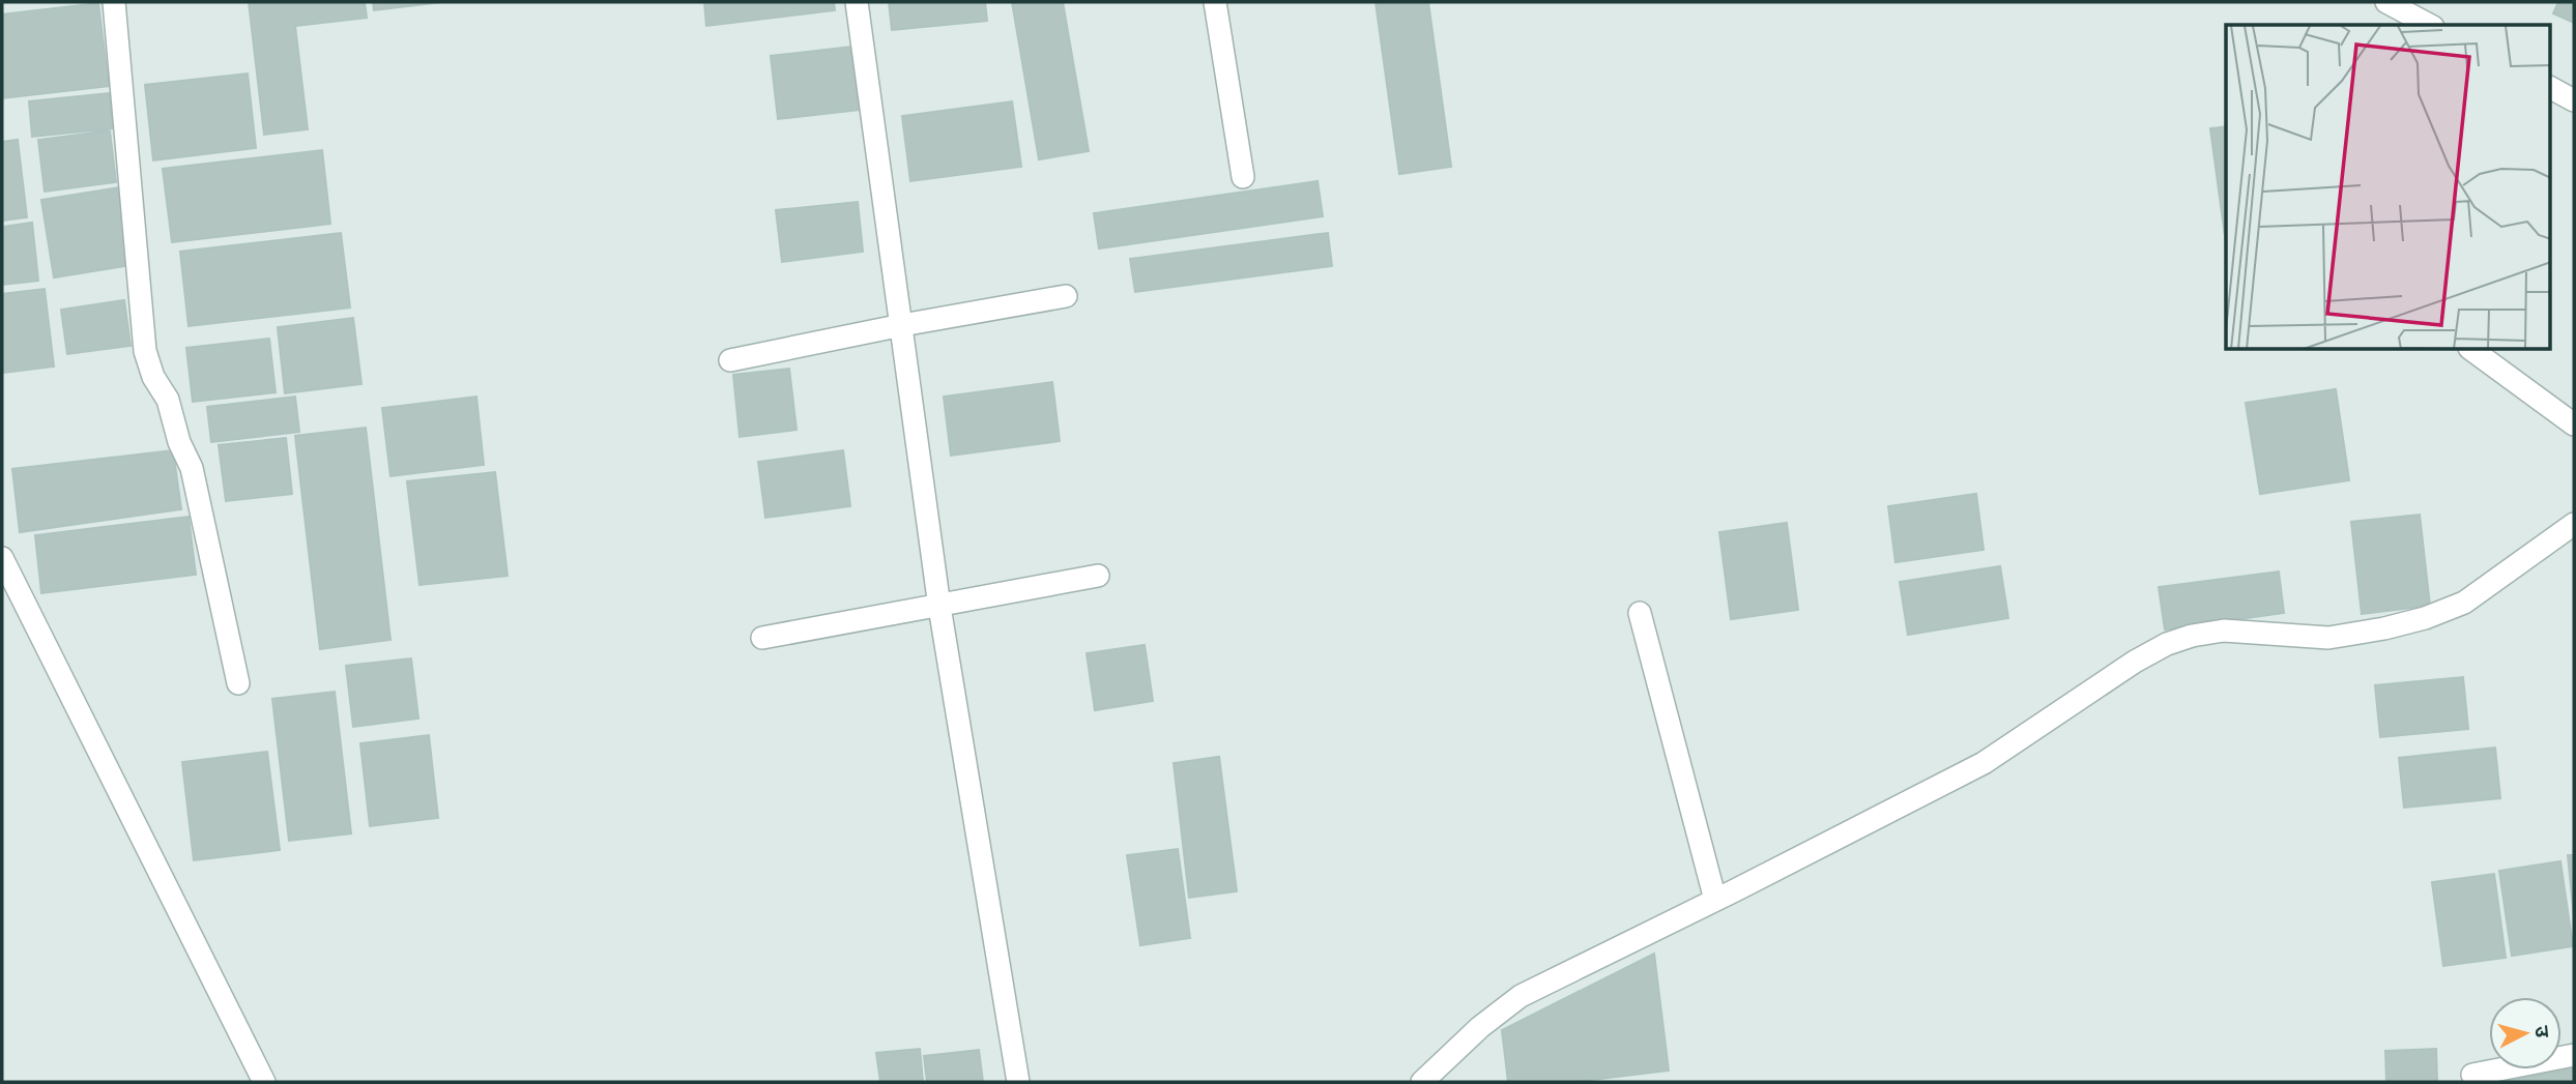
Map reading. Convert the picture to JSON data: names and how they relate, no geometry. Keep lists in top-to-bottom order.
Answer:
{
  "north": "right"
}
